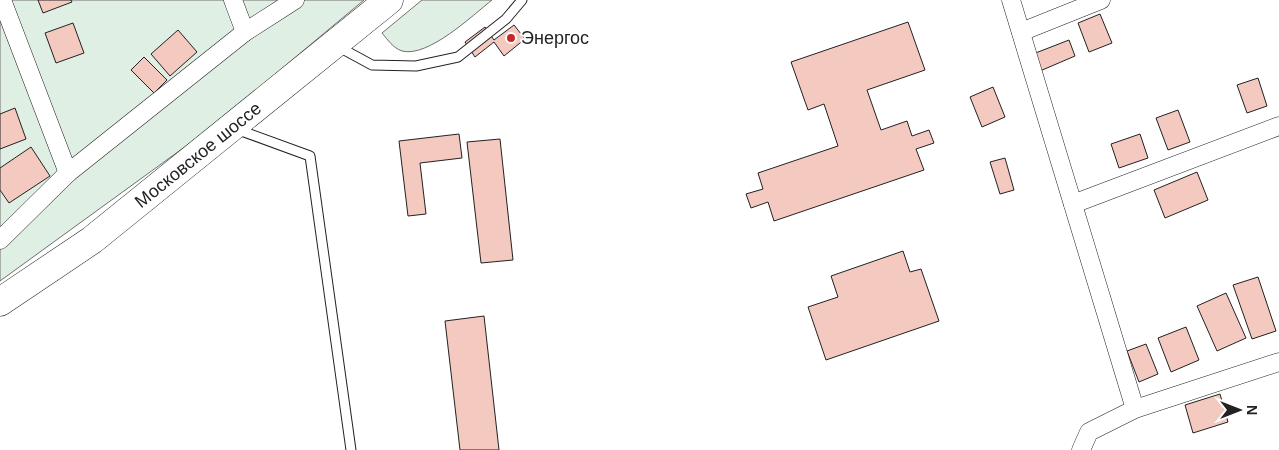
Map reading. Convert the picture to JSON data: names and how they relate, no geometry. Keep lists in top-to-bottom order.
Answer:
{
  "streets": {
    "highway": ["Московское шоссе"]
  },
  "places": ["Энергос"],
  "north": "right"
}
